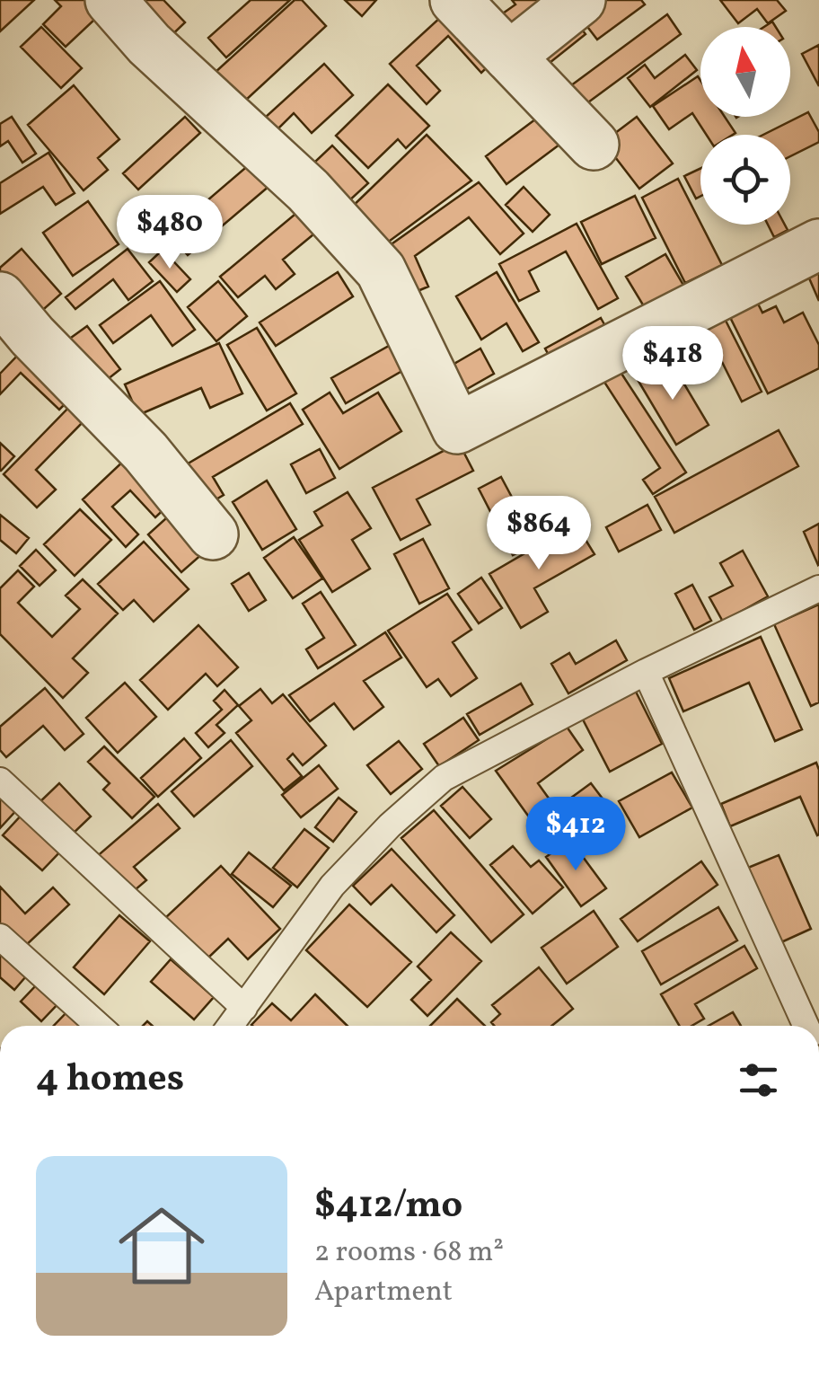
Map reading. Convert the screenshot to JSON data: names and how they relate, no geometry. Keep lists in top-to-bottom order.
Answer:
{
  "north": "top",
  "page": {
    "price": [
      "$480",
      "$418",
      "$864",
      "$412"
    ],
    "heading": "4 homes",
    "list": [
      {
        "name": "$412/mo",
        "note": "2 rooms · 68 m² · Apartment"
      }
    ]
  }
}
